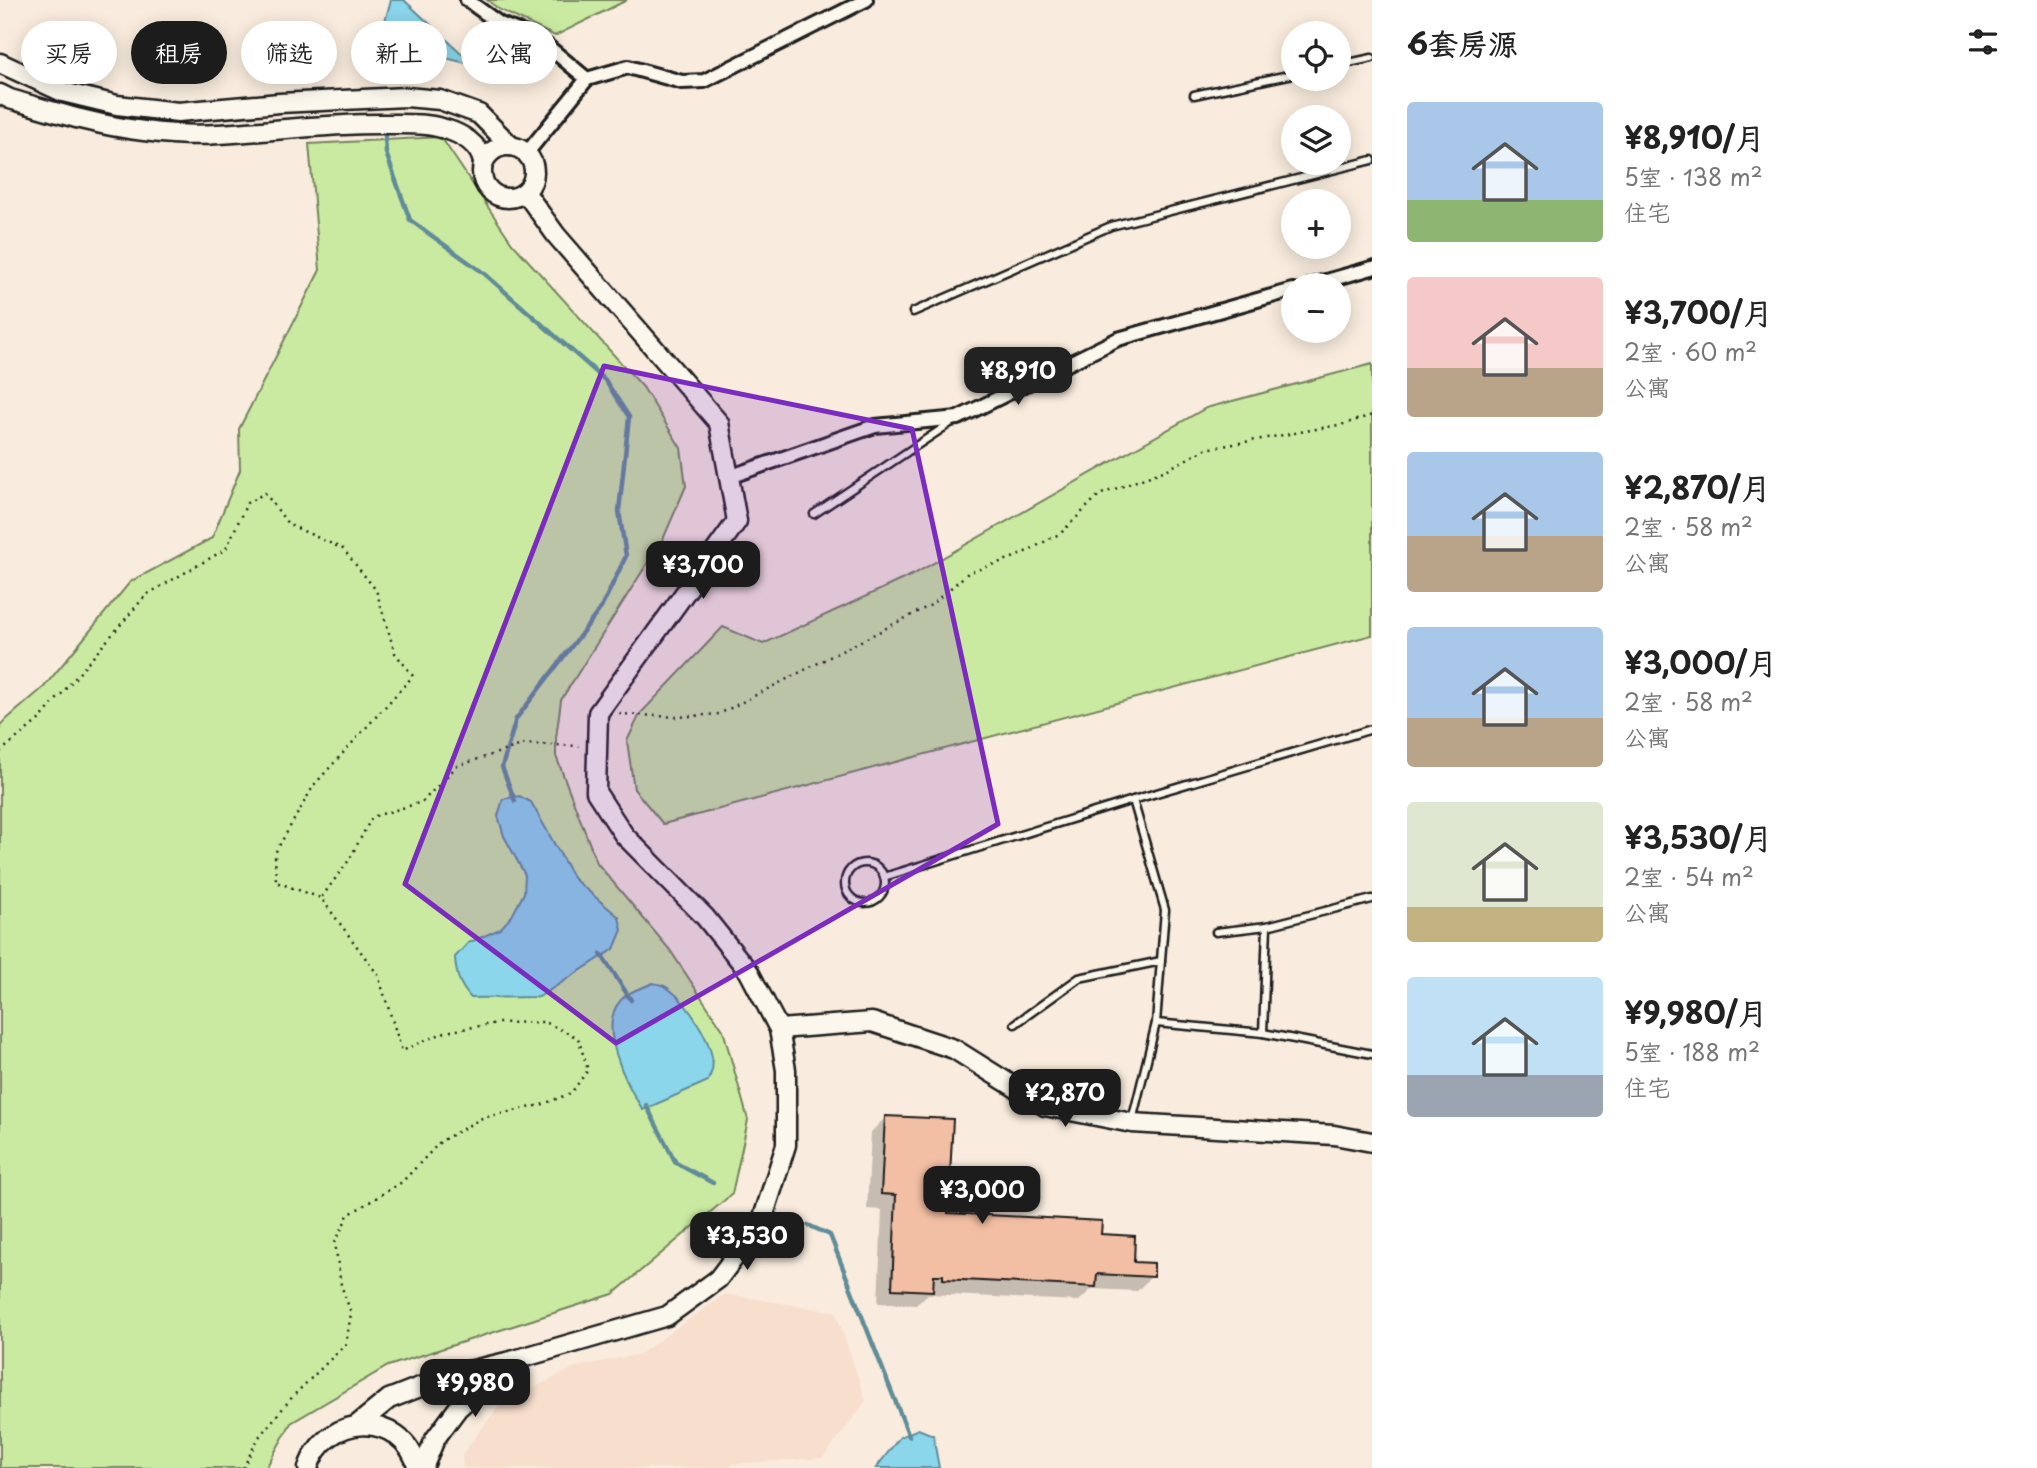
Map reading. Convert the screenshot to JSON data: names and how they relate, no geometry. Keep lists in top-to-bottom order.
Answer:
{
  "page": {
    "heading": "6套房源",
    "map_buttons": ["+", "−"],
    "chip": [
      "买房",
      "租房",
      "筛选",
      "新上",
      "公寓"
    ],
    "list": [
      {
        "name": "¥8,910/月",
        "note": "5室 · 138 m² · 住宅"
      },
      {
        "name": "¥3,700/月",
        "note": "2室 · 60 m² · 公寓"
      },
      {
        "name": "¥2,870/月",
        "note": "2室 · 58 m² · 公寓"
      },
      {
        "name": "¥3,000/月",
        "note": "2室 · 58 m² · 公寓"
      },
      {
        "name": "¥3,530/月",
        "note": "2室 · 54 m² · 公寓"
      },
      {
        "name": "¥9,980/月",
        "note": "5室 · 188 m² · 住宅"
      }
    ],
    "price": [
      "¥8,910",
      "¥3,700",
      "¥2,870",
      "¥3,000",
      "¥3,530",
      "¥9,980"
    ]
  }
}
